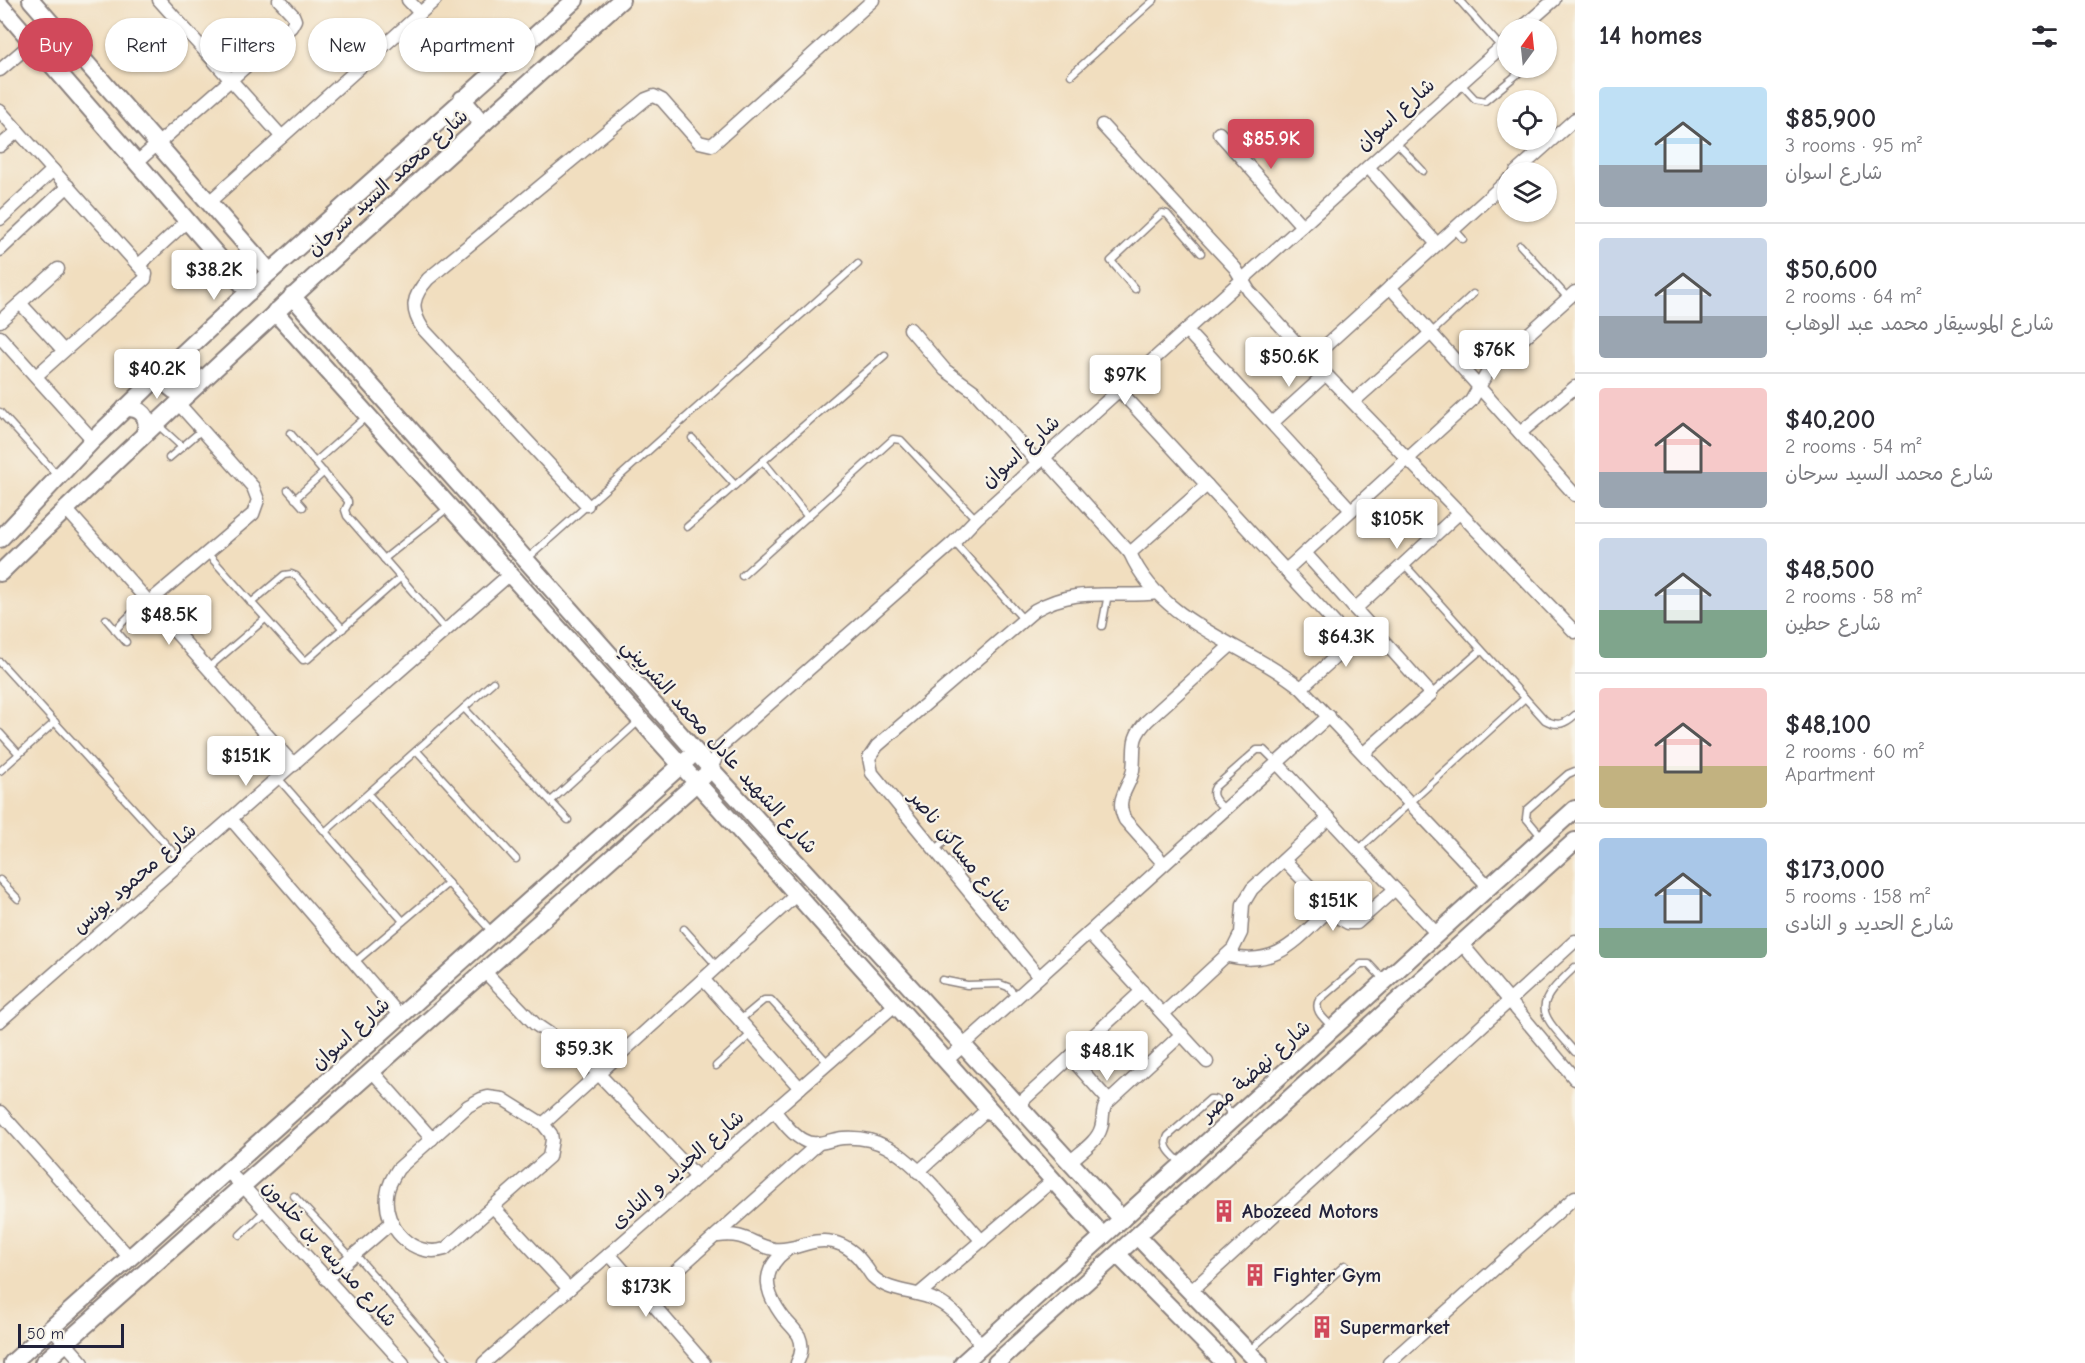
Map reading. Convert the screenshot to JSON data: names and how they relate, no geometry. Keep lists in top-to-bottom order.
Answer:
{
  "streets": {
    "street": [
      "شارع اسوان",
      "شارع محمد السيد سرحان",
      "شارع الشهيد عادل محمد الشربيني",
      "شارع مساكن ناصر",
      "شارع محمود يونس",
      "شارع نهضة مصر",
      "شارع الحديد و النادى",
      "شارع مدرسه بن خلدون"
    ]
  },
  "crossings": [
    ["شارع اسوان", "شارع الشهيد عادل محمد الشربيني"],
    ["شارع اسوان", "شارع مدرسه بن خلدون"],
    ["شارع محمد السيد سرحان", "شارع الشهيد عادل محمد الشربيني"],
    ["شارع الشهيد عادل محمد الشربيني", "شارع نهضة مصر"]
  ],
  "places": {
    "building": ["Abozeed Motors", "Fighter Gym", "Supermarket"]
  },
  "scale_bar": "50 m",
  "north": "top",
  "page": {
    "heading": "14 homes",
    "chip": [
      "Buy",
      "Rent",
      "Filters",
      "New",
      "Apartment"
    ],
    "list": [
      {
        "name": "$85,900",
        "note": "3 rooms · 95 m² · شارع اسوان"
      },
      {
        "name": "$50,600",
        "note": "2 rooms · 64 m² · شارع الموسيقار محمد عبد الوهاب"
      },
      {
        "name": "$40,200",
        "note": "2 rooms · 54 m² · شارع محمد السيد سرحان"
      },
      {
        "name": "$48,500",
        "note": "2 rooms · 58 m² · شارع حطين"
      },
      {
        "name": "$48,100",
        "note": "2 rooms · 60 m² · Apartment"
      },
      {
        "name": "$173,000",
        "note": "5 rooms · 158 m² · شارع الحديد و النادى"
      }
    ],
    "price": [
      "$85.9K",
      "$38.2K",
      "$76K",
      "$50.6K",
      "$40.2K",
      "$97K",
      "$105K",
      "$48.5K",
      "$64.3K",
      "$151K",
      "$151K",
      "$59.3K",
      "$48.1K",
      "$173K"
    ],
    "scale": "50 m"
  }
}
